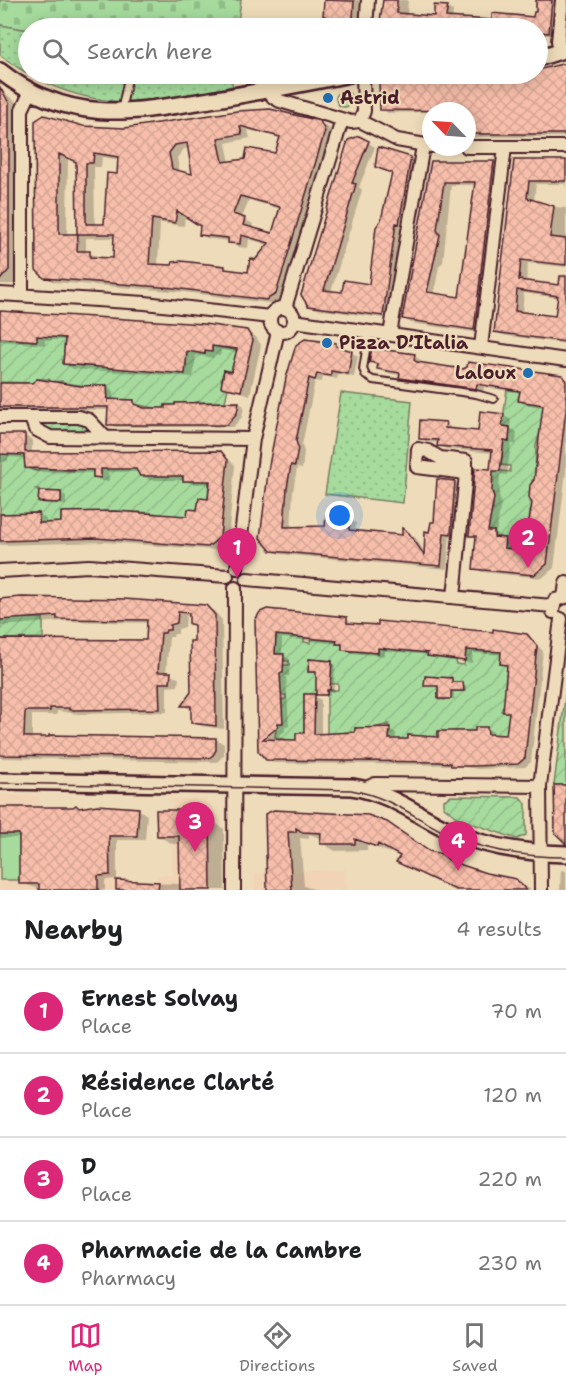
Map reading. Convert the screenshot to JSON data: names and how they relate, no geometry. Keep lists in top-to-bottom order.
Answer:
{
  "places": ["Astrid", "Pizza D’Italia", "Laloux"],
  "north": "top left",
  "page": {
    "search": "Search here",
    "pins": [
      "2",
      "1",
      "3",
      "4"
    ],
    "heading": ["Nearby", "4 results"],
    "list": [
      {
        "mark": "1",
        "name": "Ernest Solvay",
        "note": "Place",
        "value": "70 m"
      },
      {
        "mark": "2",
        "name": "Résidence Clarté",
        "note": "Place",
        "value": "120 m"
      },
      {
        "mark": "3",
        "name": "D",
        "note": "Place",
        "value": "220 m"
      },
      {
        "mark": "4",
        "name": "Pharmacie de la Cambre",
        "note": "Pharmacy",
        "value": "230 m"
      }
    ],
    "nav": ["Map", "Directions", "Saved"]
  }
}
